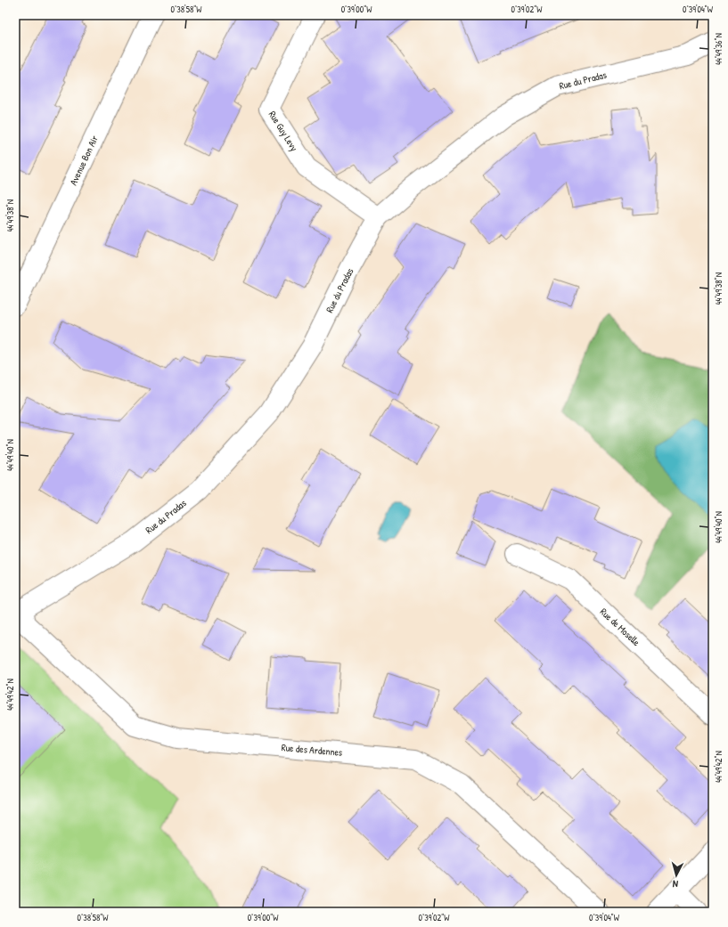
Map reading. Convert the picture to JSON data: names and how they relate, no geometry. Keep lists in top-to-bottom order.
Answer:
{
  "streets": {
    "street": [
      "Rue du Pradas",
      "Rue Guy Levy",
      "Avenue Bon Air",
      "Rue de Moselle",
      "Rue des Ardennes"
    ]
  },
  "crossings": [
    ["Rue du Pradas", "Rue Guy Levy"],
    ["Rue du Pradas", "Rue des Ardennes"]
  ],
  "north": "bottom",
  "coordinates": [
    "0°38'58\"W",
    "0°39'00\"W",
    "0°39'02\"W",
    "0°39'04\"W",
    "44°49'36\"N",
    "44°49'38\"N",
    "44°49'40\"N",
    "44°49'42\"N"
  ]
}
